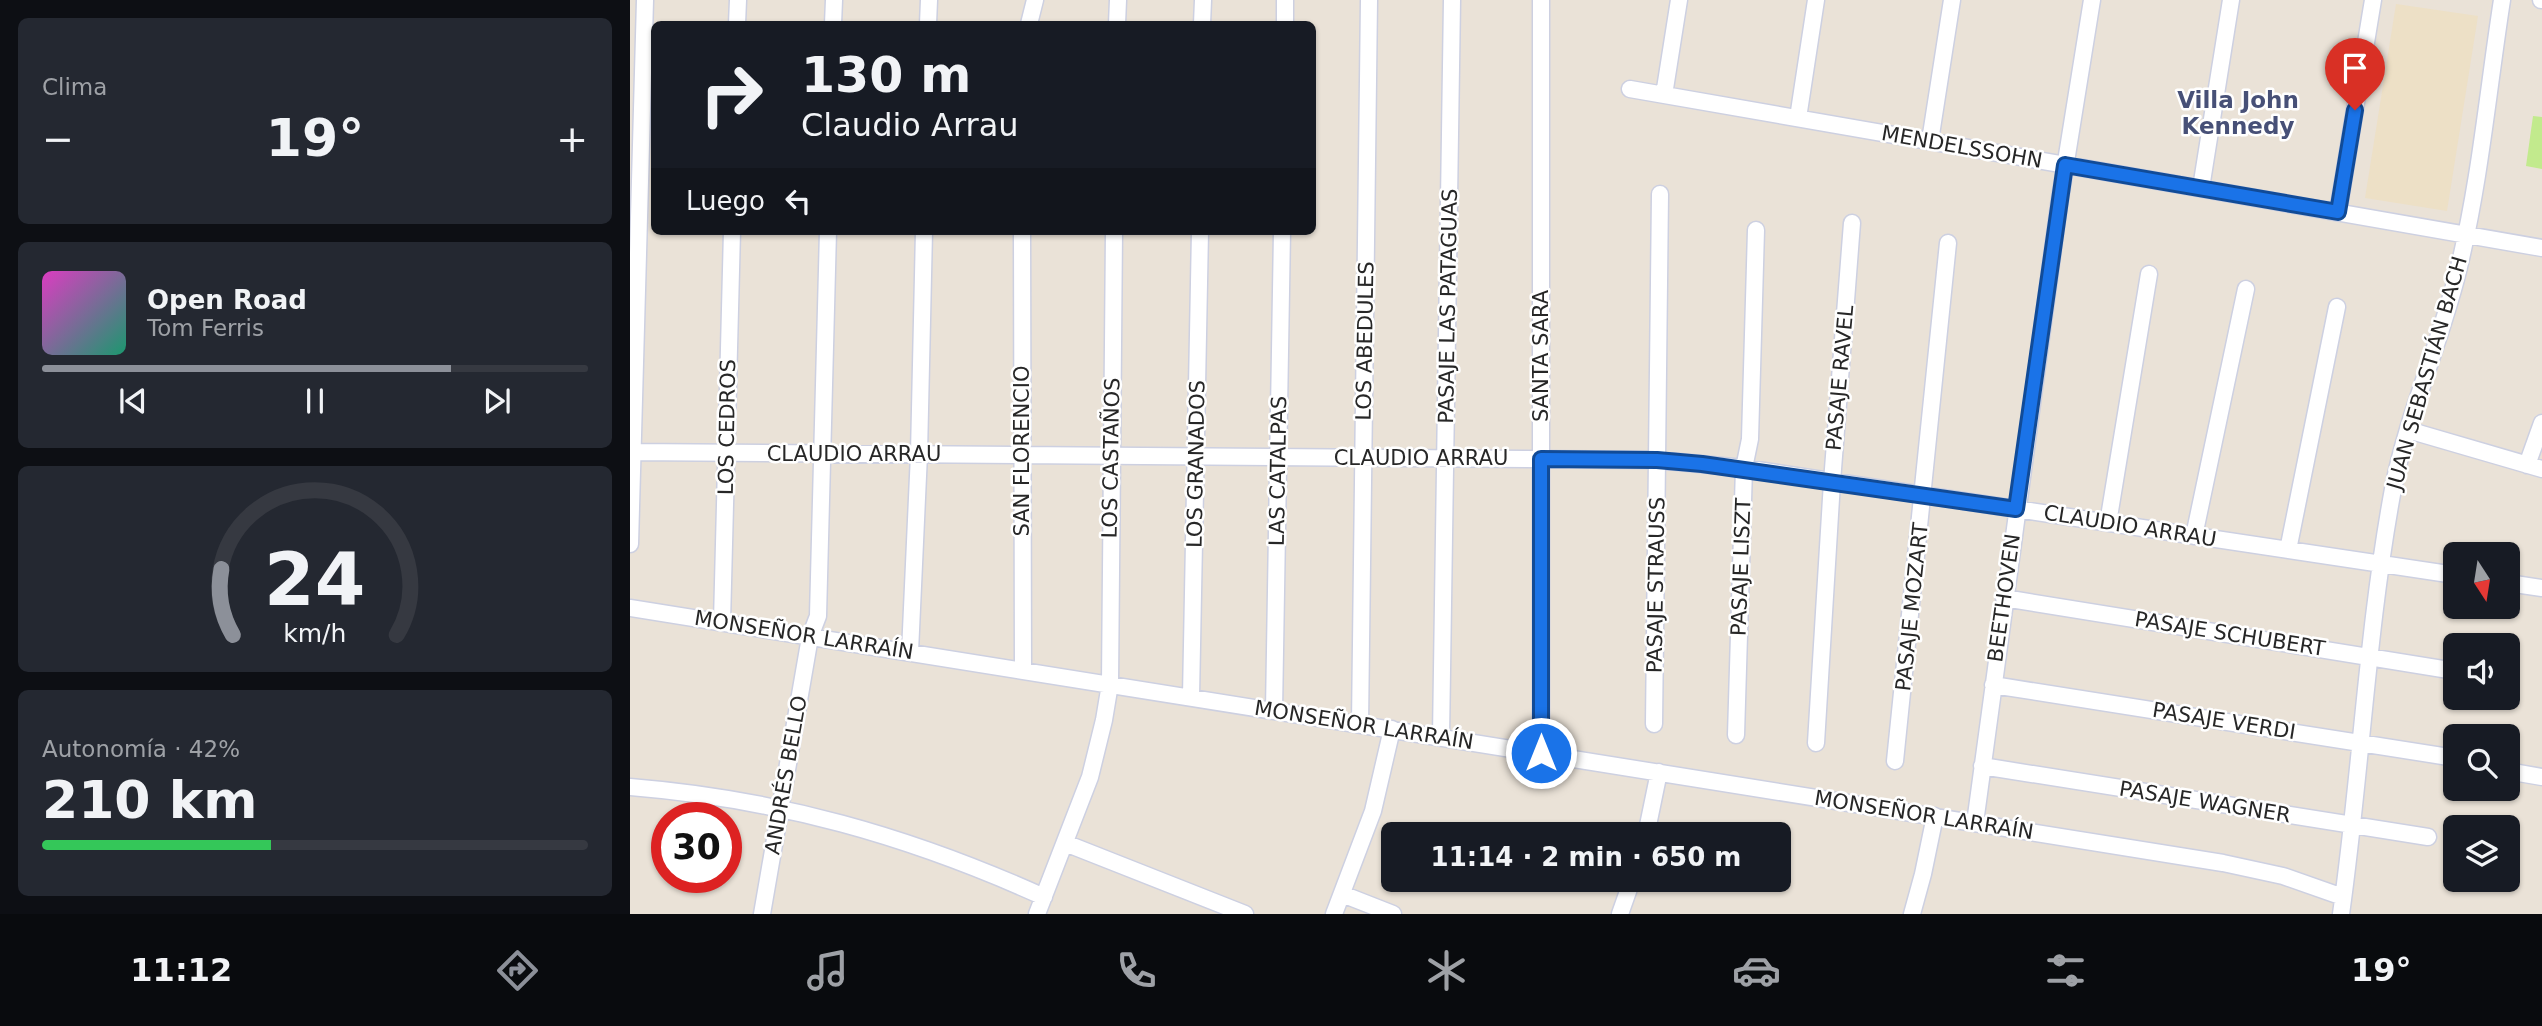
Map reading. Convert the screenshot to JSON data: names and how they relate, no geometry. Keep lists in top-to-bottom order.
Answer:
{
  "streets": {
    "street": [
      "MENDELSSOHN",
      "PASAJE LAS PATAGUAS",
      "LOS ABEDULES",
      "SANTA SARA",
      "JUAN SEBASTIÁN BACH",
      "PASAJE RAVEL",
      "LOS CEDROS",
      "SAN FLORENCIO",
      "CLAUDIO ARRAU",
      "LOS CASTAÑOS",
      "LOS GRANADOS",
      "LAS CATALPAS",
      "PASAJE LISZT",
      "PASAJE STRAUSS",
      "BEETHOVEN",
      "PASAJE MOZART",
      "PASAJE SCHUBERT",
      "MONSEÑOR LARRAÍN",
      "PASAJE VERDI",
      "ANDRÉS BELLO",
      "PASAJE WAGNER"
    ]
  },
  "crossings": [
    ["MENDELSSOHN", "JUAN SEBASTIÁN BACH"],
    ["MENDELSSOHN", "BEETHOVEN"],
    ["PASAJE LAS PATAGUAS", "CLAUDIO ARRAU"],
    ["PASAJE LAS PATAGUAS", "MONSEÑOR LARRAÍN"],
    ["LOS ABEDULES", "CLAUDIO ARRAU"],
    ["LOS ABEDULES", "MONSEÑOR LARRAÍN"],
    ["SANTA SARA", "CLAUDIO ARRAU"],
    ["SANTA SARA", "MONSEÑOR LARRAÍN"],
    ["JUAN SEBASTIÁN BACH", "CLAUDIO ARRAU"],
    ["JUAN SEBASTIÁN BACH", "PASAJE SCHUBERT"],
    ["JUAN SEBASTIÁN BACH", "MONSEÑOR LARRAÍN"],
    ["JUAN SEBASTIÁN BACH", "PASAJE VERDI"],
    ["JUAN SEBASTIÁN BACH", "PASAJE WAGNER"],
    ["PASAJE RAVEL", "CLAUDIO ARRAU"],
    ["LOS CEDROS", "CLAUDIO ARRAU"],
    ["LOS CEDROS", "MONSEÑOR LARRAÍN"],
    ["SAN FLORENCIO", "CLAUDIO ARRAU"],
    ["SAN FLORENCIO", "MONSEÑOR LARRAÍN"],
    ["CLAUDIO ARRAU", "LOS CASTAÑOS"],
    ["CLAUDIO ARRAU", "LOS GRANADOS"],
    ["CLAUDIO ARRAU", "LAS CATALPAS"],
    ["CLAUDIO ARRAU", "PASAJE LISZT"],
    ["CLAUDIO ARRAU", "PASAJE STRAUSS"],
    ["CLAUDIO ARRAU", "BEETHOVEN"],
    ["CLAUDIO ARRAU", "PASAJE MOZART"],
    ["CLAUDIO ARRAU", "ANDRÉS BELLO"],
    ["LOS CASTAÑOS", "MONSEÑOR LARRAÍN"],
    ["LOS GRANADOS", "MONSEÑOR LARRAÍN"],
    ["LAS CATALPAS", "MONSEÑOR LARRAÍN"],
    ["BEETHOVEN", "PASAJE SCHUBERT"],
    ["BEETHOVEN", "MONSEÑOR LARRAÍN"],
    ["BEETHOVEN", "PASAJE VERDI"],
    ["BEETHOVEN", "PASAJE WAGNER"],
    ["MONSEÑOR LARRAÍN", "ANDRÉS BELLO"]
  ],
  "districts": ["Villa John Kennedy"],
  "north": "bottom",
  "page": {
    "tile": [
      "Clima",
      ["Autonomía · 42%", "210 km"]
    ],
    "turn": ["130 m", "Claudio Arrau"],
    "heat": ["−", "19°", "+"],
    "then": "Luego",
    "song": ["Open Road", "Tom Ferris"],
    "limit": "30",
    "trip": "11:14 · 2 min · 650 m",
    "tabs": ["11:12", "19°"],
    "gauge": ["24", "km/h"]
  }
}
